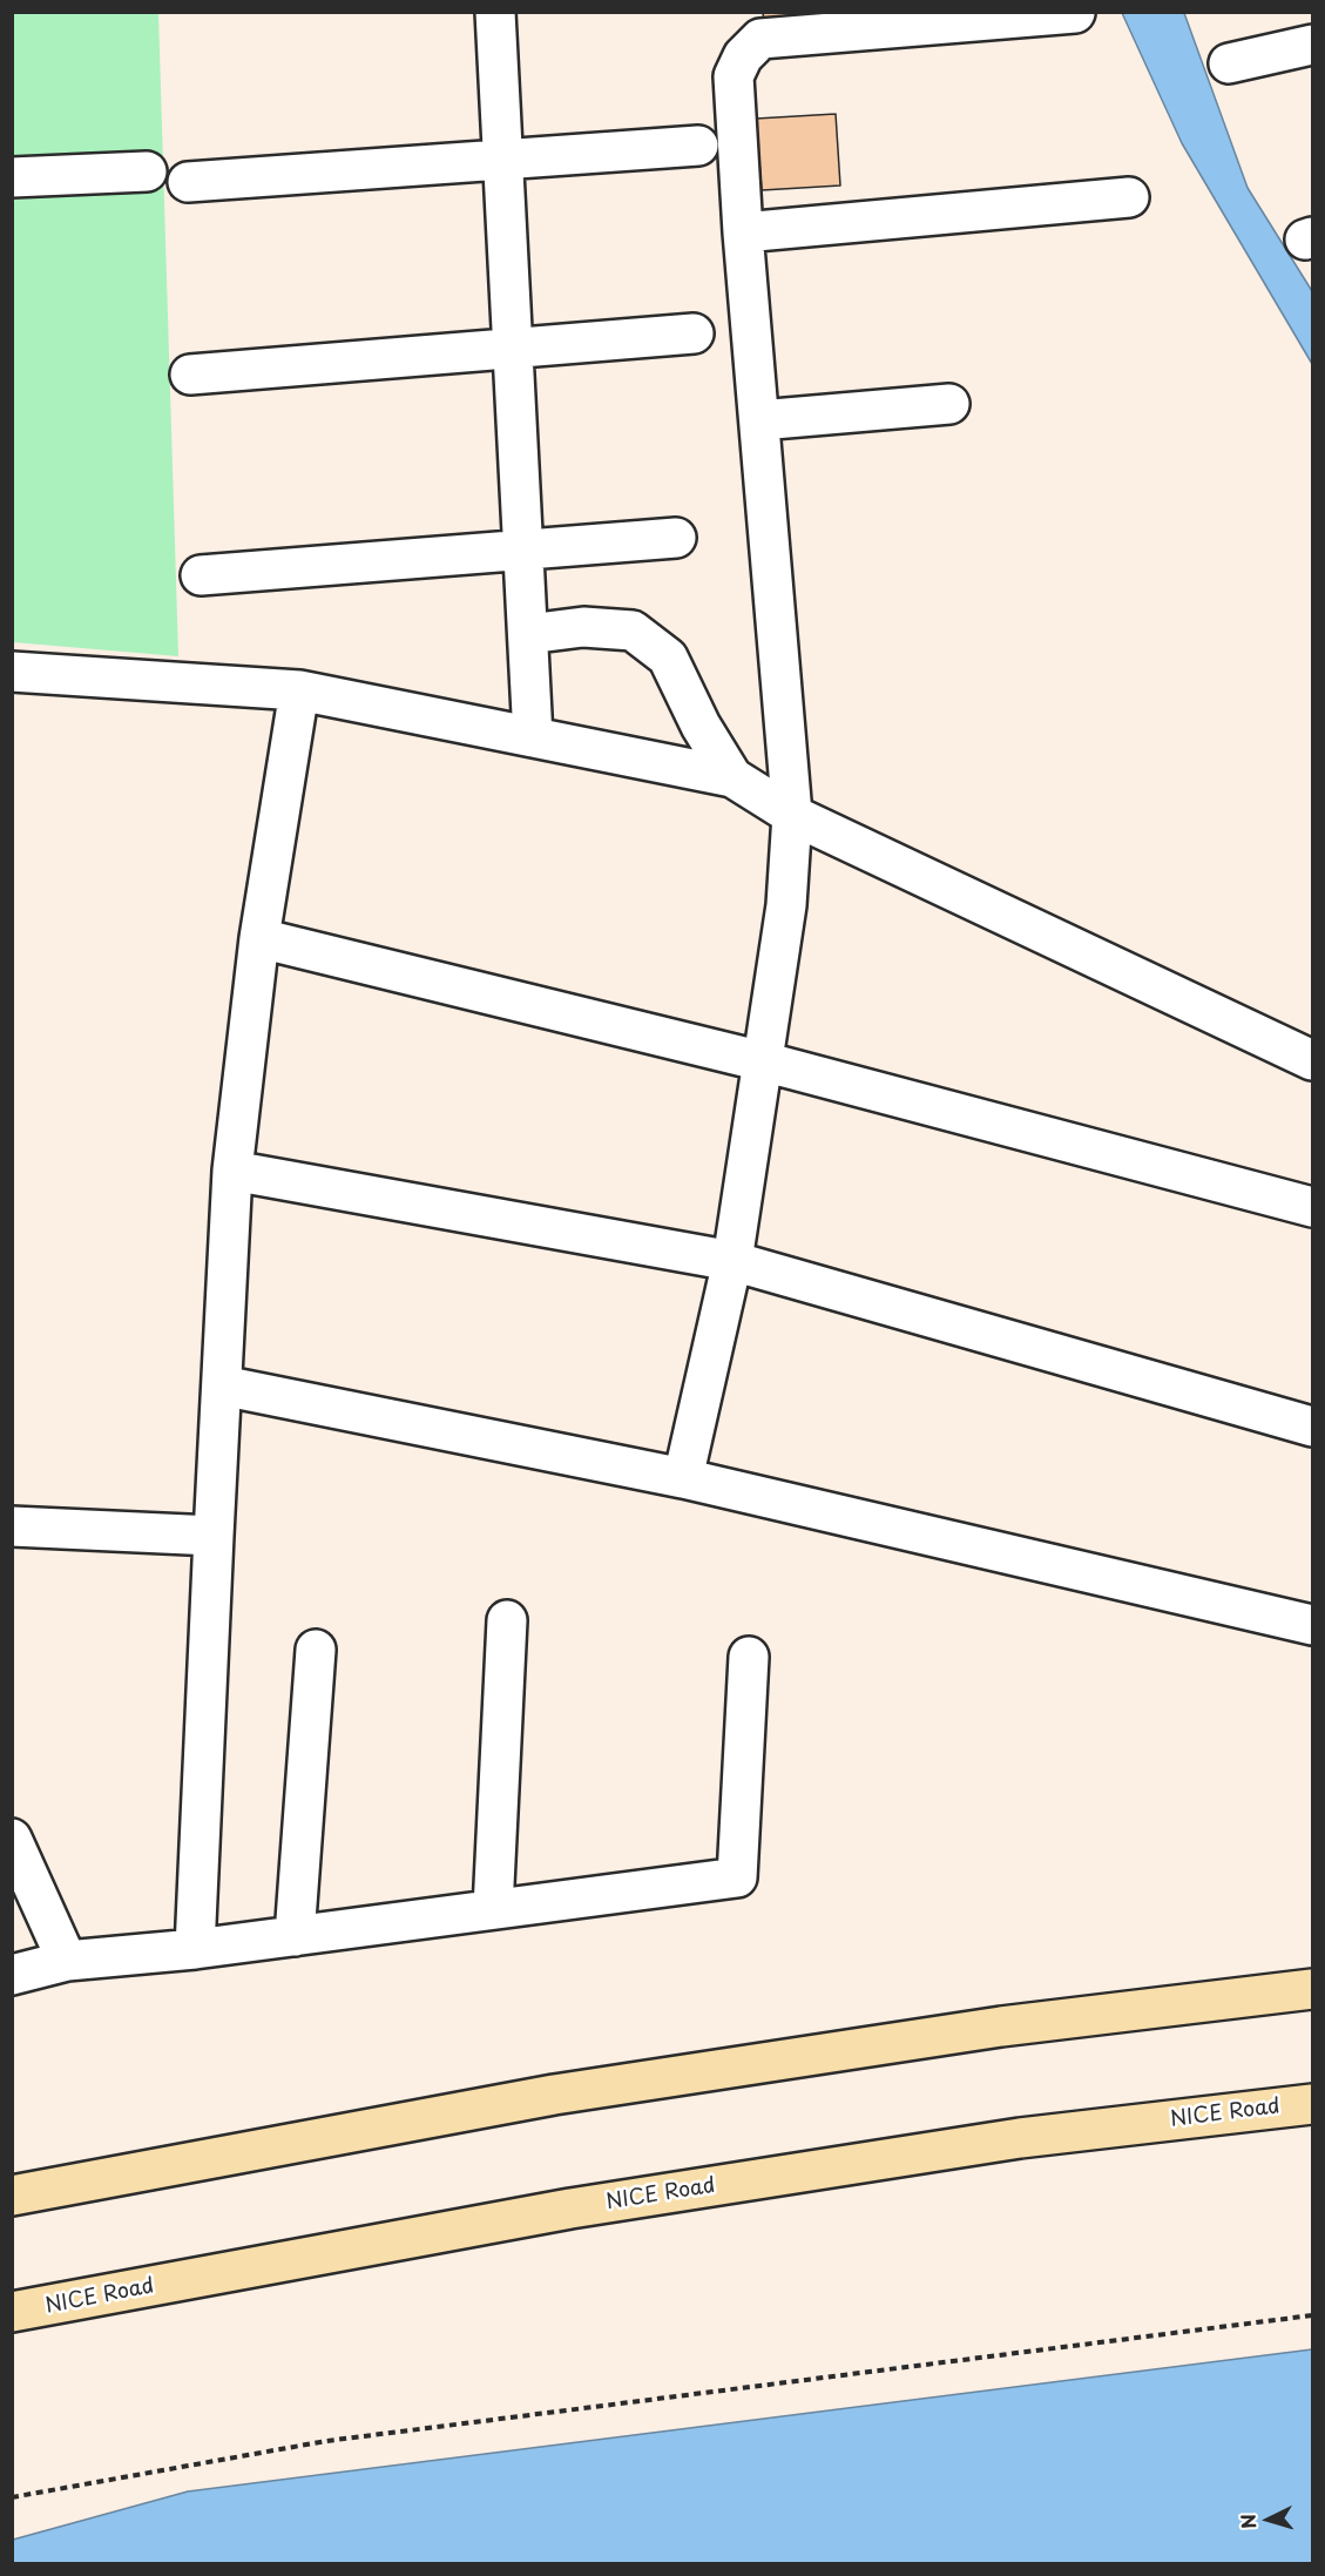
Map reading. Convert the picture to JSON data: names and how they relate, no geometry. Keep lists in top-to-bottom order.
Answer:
{
  "streets": {
    "highway": ["NICE Road"]
  },
  "north": "left"
}
